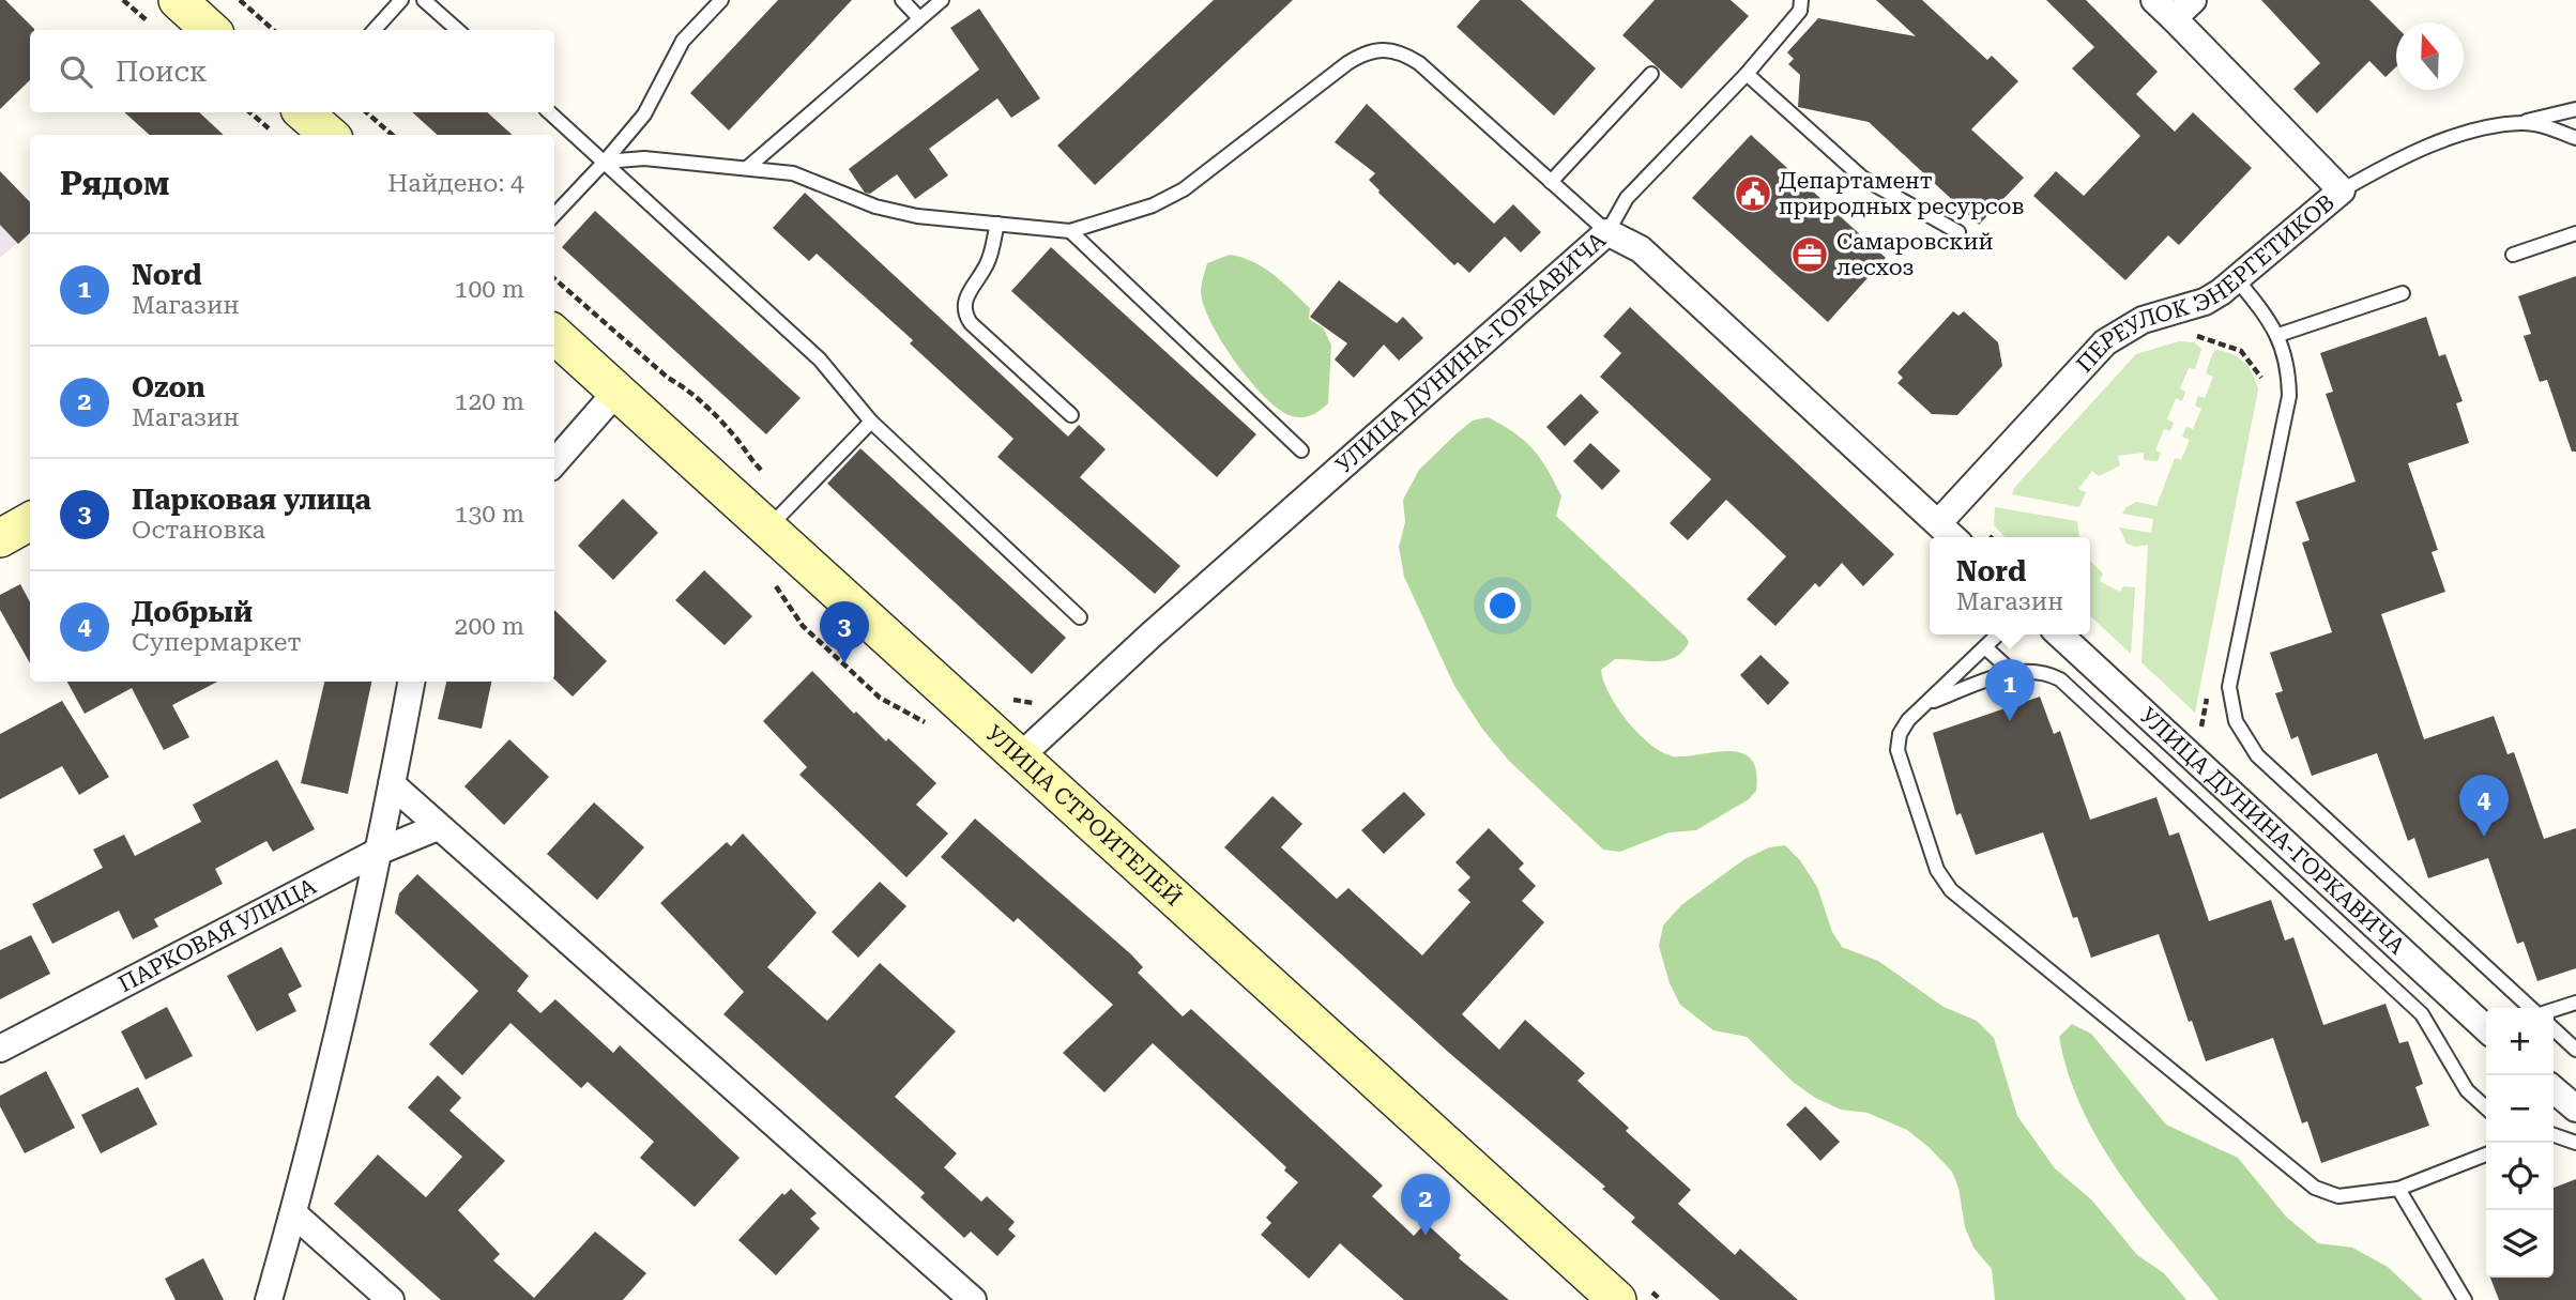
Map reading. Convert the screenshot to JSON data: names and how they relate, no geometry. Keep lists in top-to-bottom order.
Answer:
{
  "streets": {
    "main road": ["УЛИЦА СТРОИТЕЛЕЙ"],
    "street": ["ПЕРЕУЛОК ЭНЕРГЕТИКОВ", "УЛИЦА ДУНИНА-ГОРКАВИЧА", "ПАРКОВАЯ УЛИЦА"]
  },
  "crossings": [
    ["ПЕРЕУЛОК ЭНЕРГЕТИКОВ", "УЛИЦА ДУНИНА-ГОРКАВИЧА"],
    ["УЛИЦА ДУНИНА-ГОРКАВИЧА", "УЛИЦА СТРОИТЕЛЕЙ"]
  ],
  "places": {
    "public building": ["Департамент природных ресурсов"],
    "office": ["Самаровский лесхоз"]
  },
  "north": "top",
  "page": {
    "search": "Поиск",
    "heading": ["Рядом", "Найдено: 4"],
    "list": [
      {
        "mark": "1",
        "name": "Nord",
        "note": "Магазин",
        "value": "100 m"
      },
      {
        "mark": "2",
        "name": "Ozon",
        "note": "Магазин",
        "value": "120 m"
      },
      {
        "mark": "3",
        "name": "Парковая улица",
        "note": "Остановка",
        "value": "130 m"
      },
      {
        "mark": "4",
        "name": "Добрый",
        "note": "Супермаркет",
        "value": "200 m"
      }
    ],
    "popup": ["Nord", "Магазин"],
    "pins": [
      "3",
      "1",
      "4",
      "2"
    ],
    "map_buttons": ["+", "−"]
  }
}
